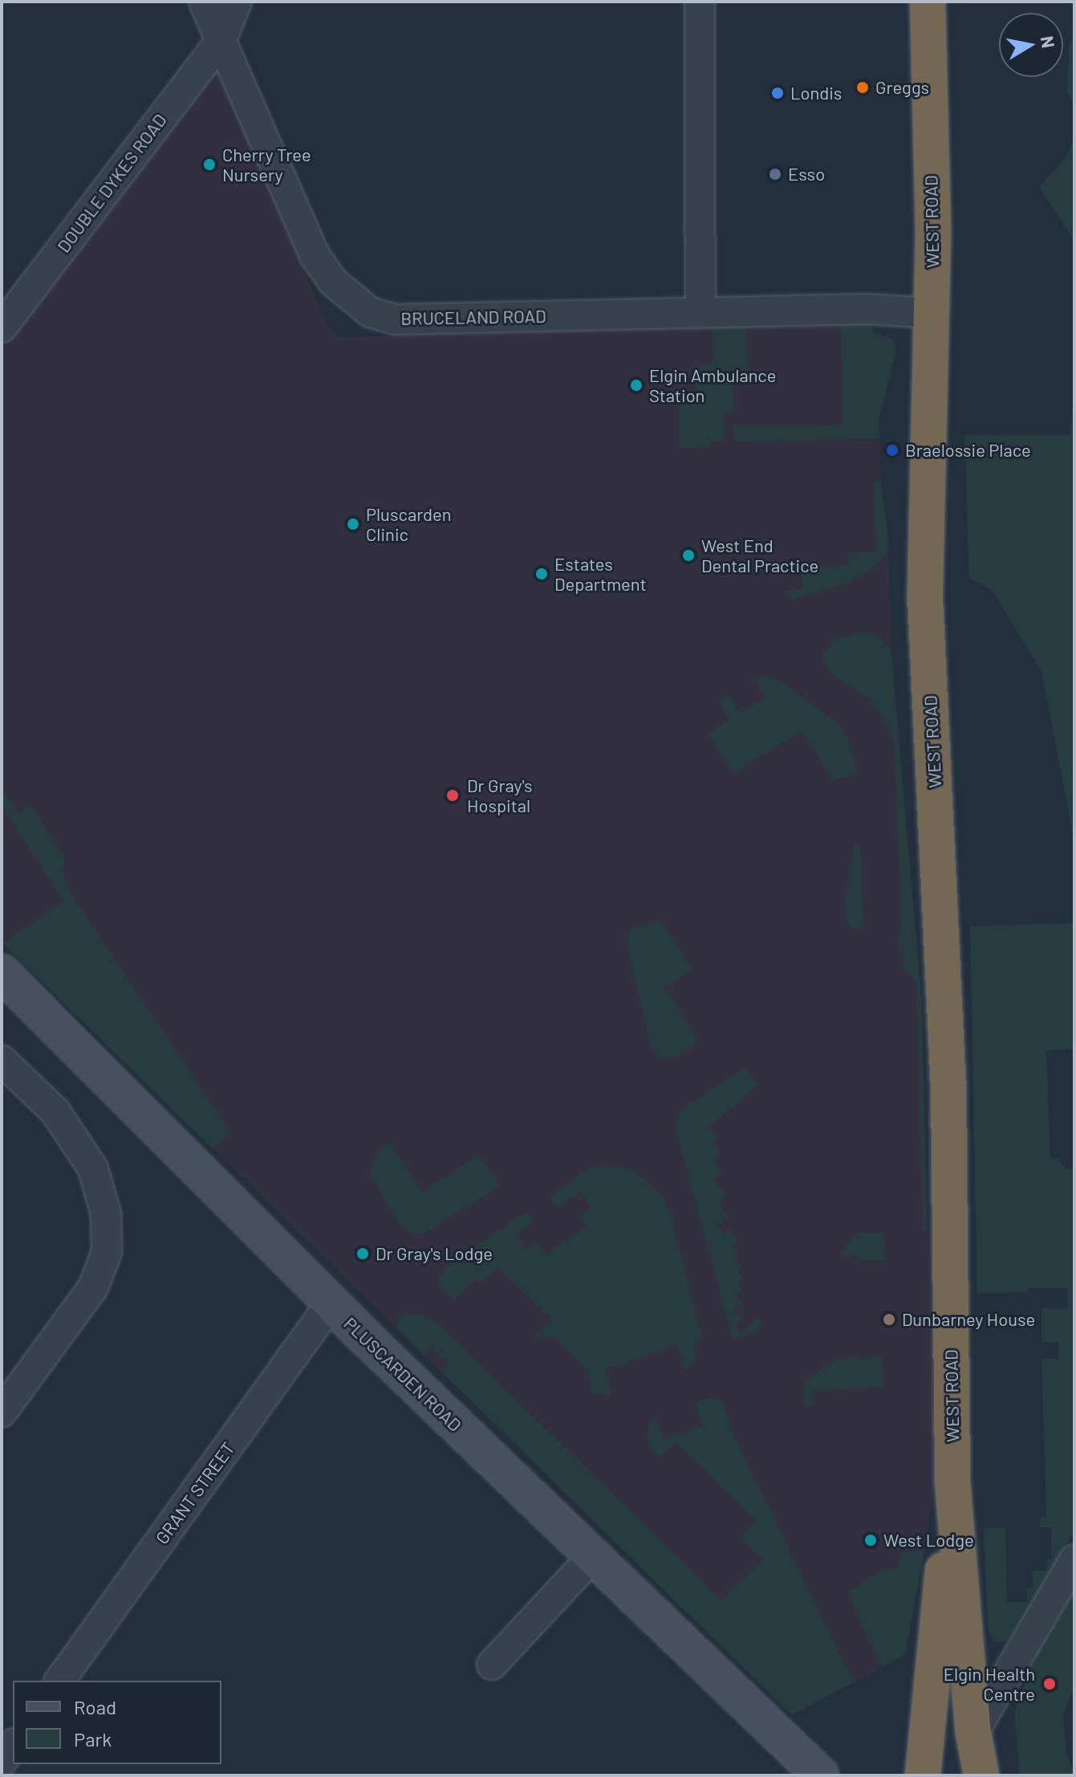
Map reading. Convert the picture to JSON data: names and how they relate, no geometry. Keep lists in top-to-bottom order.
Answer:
{
  "streets": {
    "highway": ["WEST ROAD"],
    "main road": ["PLUSCARDEN ROAD"],
    "street": ["DOUBLE DYKES ROAD", "BRUCELAND ROAD", "GRANT STREET"]
  },
  "crossings": [
    ["DOUBLE DYKES ROAD", "BRUCELAND ROAD"],
    ["WEST ROAD", "BRUCELAND ROAD"],
    ["PLUSCARDEN ROAD", "GRANT STREET"]
  ],
  "places": [
    "Greggs",
    "Londis",
    "Cherry Tree Nursery",
    "Esso",
    "Elgin Ambulance Station",
    "Braelossie Place",
    "Pluscarden Clinic",
    "West End Dental Practice",
    "Estates Department",
    "Dr Gray's Hospital",
    "Dr Gray's Lodge",
    "Dunbarney House",
    "West Lodge",
    "Elgin Health Centre"
  ],
  "legend": ["Road", "Park"],
  "north": "right"
}
